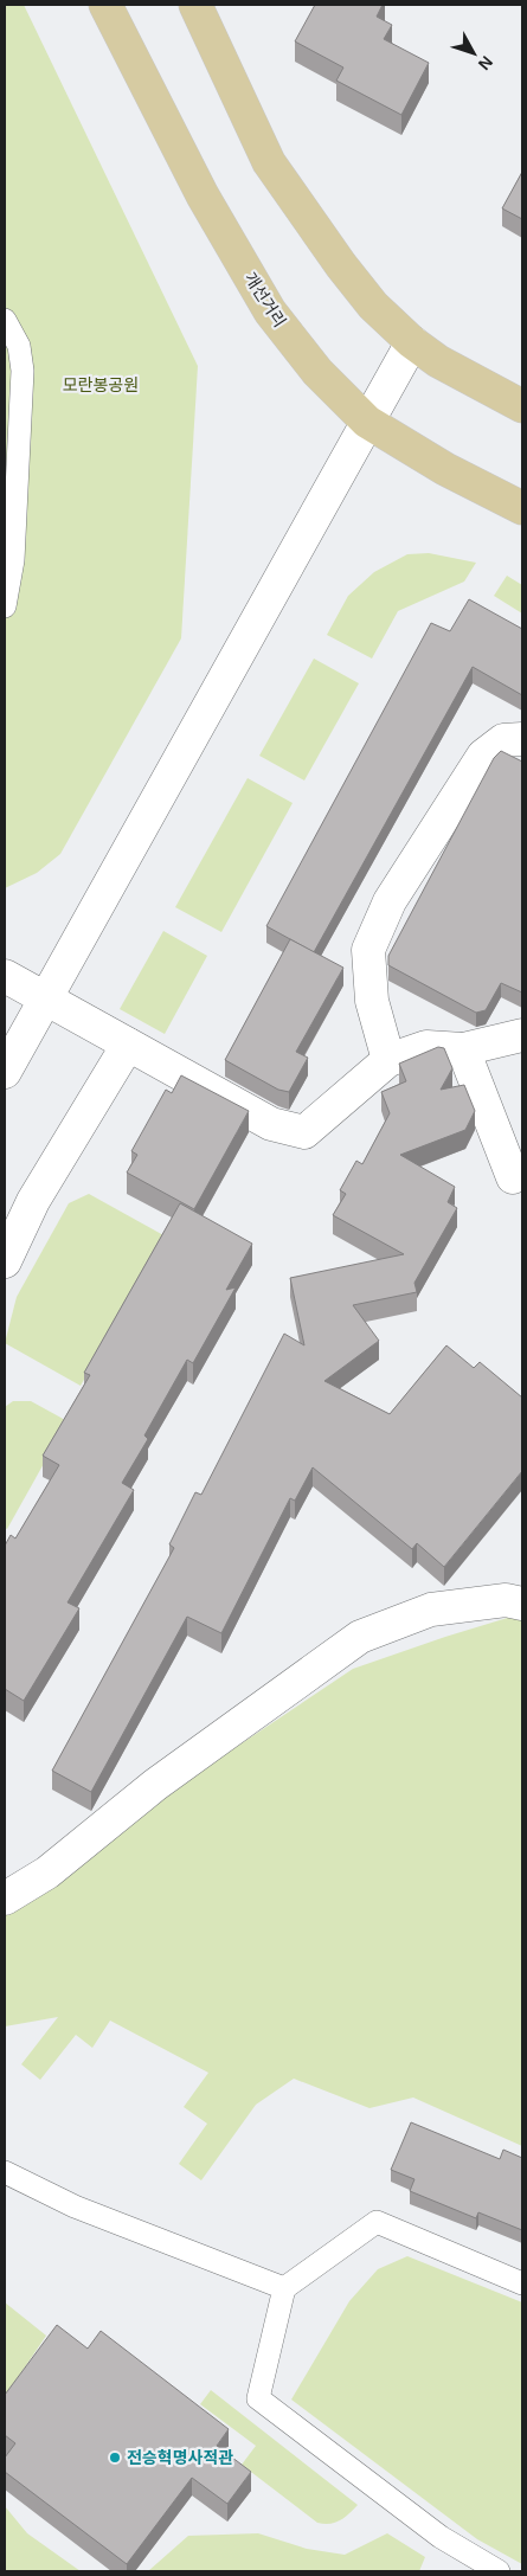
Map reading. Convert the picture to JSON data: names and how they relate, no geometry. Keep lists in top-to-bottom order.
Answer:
{
  "streets": {
    "main road": ["개선거리"]
  },
  "parks": ["모란봉공원"],
  "places": ["전승혁명사적관"],
  "north": "bottom right"
}
